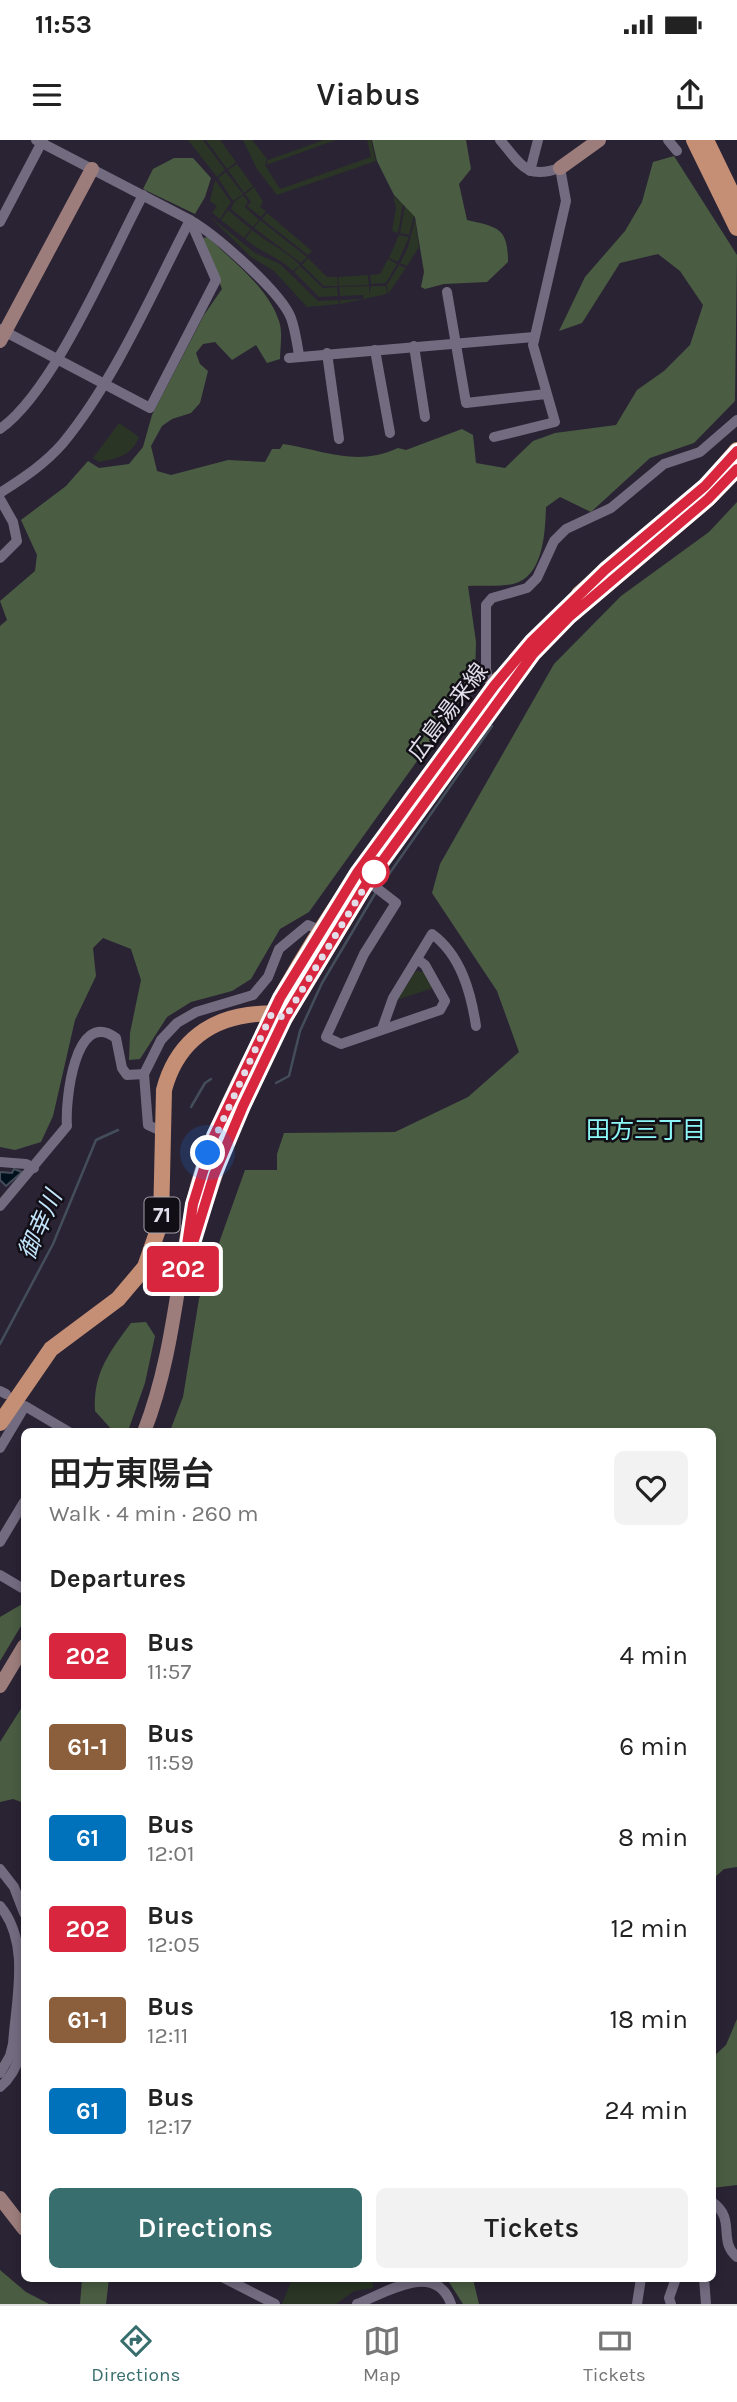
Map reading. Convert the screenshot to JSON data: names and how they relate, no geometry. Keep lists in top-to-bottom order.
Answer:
{
  "streets": {
    "main road": ["広島湯来線", "71"]
  },
  "crossings": [
    ["広島湯来線", "71"]
  ],
  "districts": ["田方三丁目"],
  "water": ["御幸川"],
  "lines": ["bus line 202"],
  "page": {
    "status": "11:53",
    "header": "Viabus",
    "on_map": "202",
    "heading": [
      ["田方東陽台", "Walk · 4 min · 260 m"],
      "Departures"
    ],
    "list": [
      {
        "mark": "202",
        "name": "Bus",
        "note": "11:57",
        "value": "4 min"
      },
      {
        "mark": "61-1",
        "name": "Bus",
        "note": "11:59",
        "value": "6 min"
      },
      {
        "mark": "61",
        "name": "Bus",
        "note": "12:01",
        "value": "8 min"
      },
      {
        "mark": "202",
        "name": "Bus",
        "note": "12:05",
        "value": "12 min"
      },
      {
        "mark": "61-1",
        "name": "Bus",
        "note": "12:11",
        "value": "18 min"
      },
      {
        "mark": "61",
        "name": "Bus",
        "note": "12:17",
        "value": "24 min"
      }
    ],
    "buttons": ["Directions", "Tickets"],
    "tabs": ["Directions", "Map", "Tickets"]
  }
}
